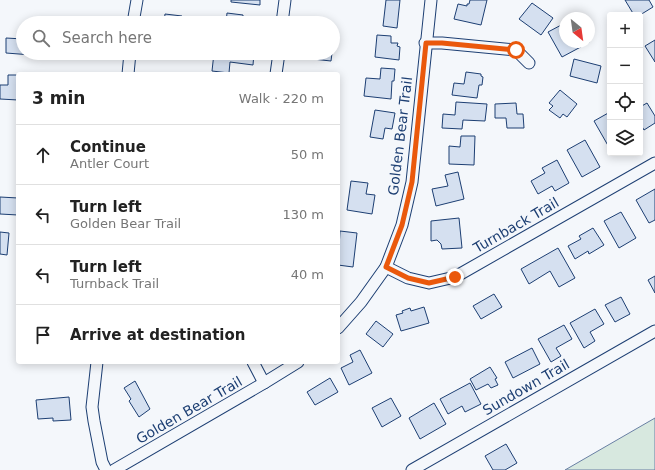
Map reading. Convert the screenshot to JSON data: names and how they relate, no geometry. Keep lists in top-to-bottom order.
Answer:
{
  "streets": {
    "street": ["Golden Bear Trail", "Turnback Trail", "Sundown Trail"]
  },
  "crossings": [
    ["Golden Bear Trail", "Turnback Trail"]
  ],
  "north": "bottom right",
  "page": {
    "map_buttons": ["+", "−"],
    "search": "Search here",
    "heading": ["3 min", "Walk · 220 m"],
    "list": [
      ["Continue", "Antler Court", "50 m"],
      ["Turn left", "Golden Bear Trail", "130 m"],
      ["Turn left", "Turnback Trail", "40 m"],
      "Arrive at destination"
    ]
  }
}
